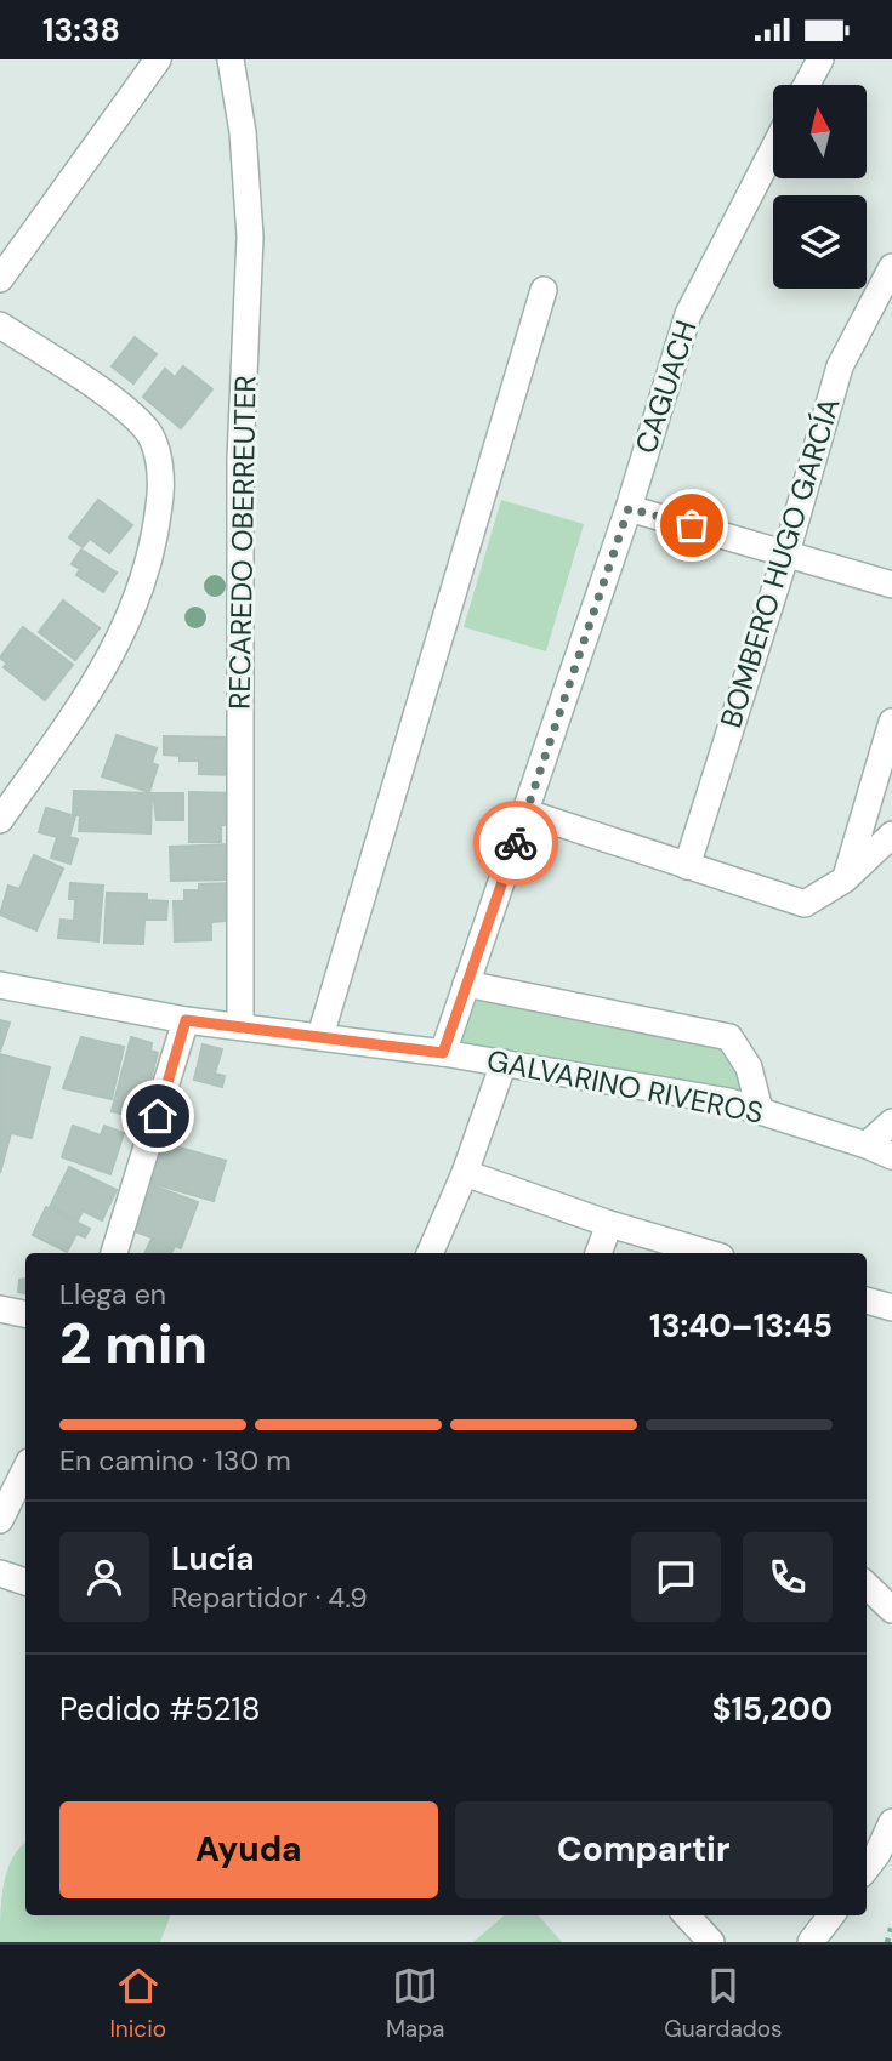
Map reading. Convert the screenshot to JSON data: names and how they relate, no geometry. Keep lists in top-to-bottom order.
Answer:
{
  "streets": {
    "street": [
      "CAGUACH",
      "RECAREDO OBERREUTER",
      "BOMBERO HUGO GARCÍA",
      "GALVARINO RIVEROS"
    ]
  },
  "crossings": [
    ["CAGUACH", "GALVARINO RIVEROS"],
    ["RECAREDO OBERREUTER", "GALVARINO RIVEROS"]
  ],
  "north": "top",
  "page": {
    "status": "13:38",
    "heading": ["2 min", "Llega en", "13:40–13:45"],
    "panel": [
      "Lucía",
      "Repartidor · 4.9",
      "Pedido #5218",
      "$15,200"
    ],
    "bar": "En camino · 130 m",
    "buttons": ["Ayuda", "Compartir"],
    "tabs": ["Inicio", "Mapa", "Guardados"]
  }
}
